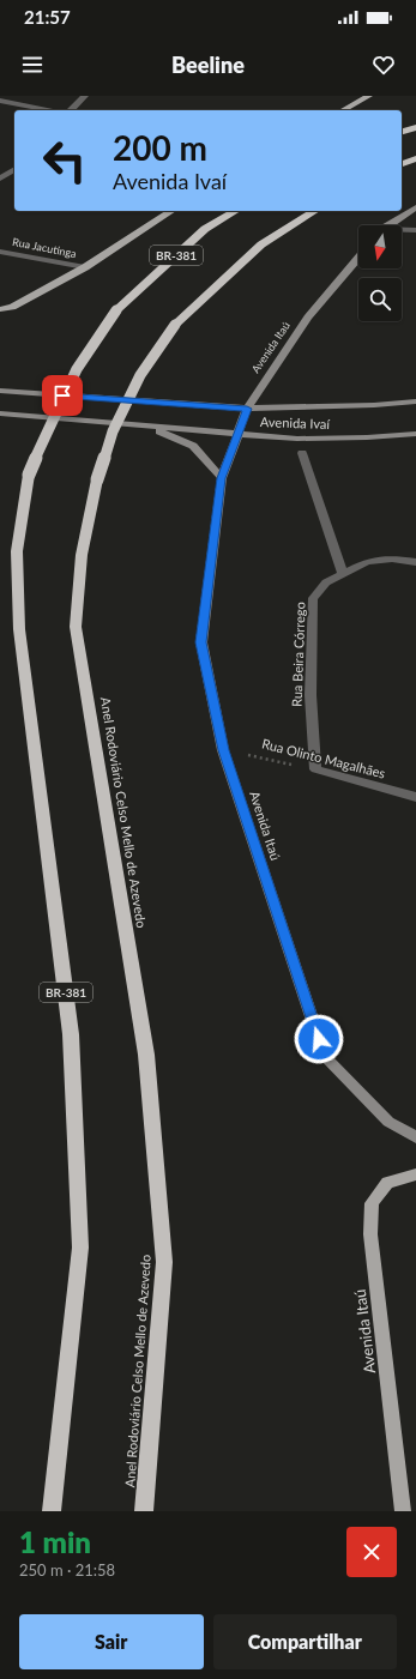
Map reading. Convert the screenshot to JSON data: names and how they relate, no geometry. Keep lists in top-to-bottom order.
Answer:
{
  "streets": {
    "highway": ["BR-381", "Anel Rodoviário Celso Mello de Azevedo"],
    "main road": ["Avenida Itaú", "Avenida Ivaí"],
    "street": ["Rua Jacutinga", "Rua Beira Córrego", "Rua Olinto Magalhães"]
  },
  "crossings": [
    ["Avenida Itaú", "Avenida Ivaí"],
    ["Avenida Itaú", "Rua Olinto Magalhães"],
    ["Rua Beira Córrego", "Rua Olinto Magalhães"]
  ],
  "north": "bottom",
  "page": {
    "status": "21:57",
    "header": "Beeline",
    "turn": ["200 m", "Avenida Ivaí"],
    "heading": ["1 min", "250 m · 21:58"],
    "buttons": ["Sair", "Compartilhar"]
  }
}
